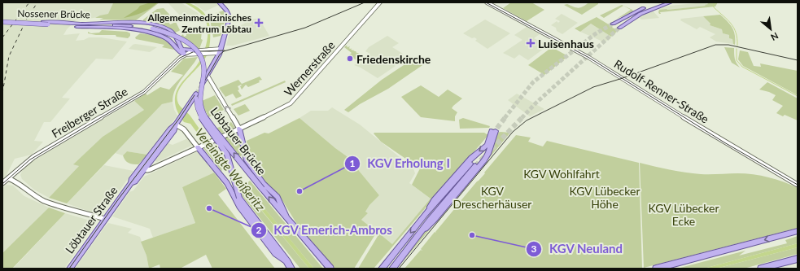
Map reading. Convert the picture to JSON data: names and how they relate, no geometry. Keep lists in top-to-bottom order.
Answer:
{
  "streets": {
    "main road": ["Nossener Brücke", "Löbtauer Brücke", "Löbtauer Straße"],
    "street": ["Wernerstraße", "Rudolf-Renner-Straße", "Freiberger Straße"]
  },
  "crossings": [
    ["Nossener Brücke", "Löbtauer Brücke"]
  ],
  "water": ["Vereinigte Weißeritz"],
  "parks": [
    "KGV Wohlfahrt",
    "KGV Drescherhäuser",
    "KGV Lübecker Höhe",
    "KGV Lübecker Ecke"
  ],
  "places": {
    "health": ["Allgemeinmedizinisches Zentrum Löbtau", "Luisenhaus"],
    "other": [
      "Friedenskirche",
      "KGV Erholung I",
      "KGV Emerich-Ambros",
      "KGV Neuland"
    ]
  },
  "north": "bottom right"
}
